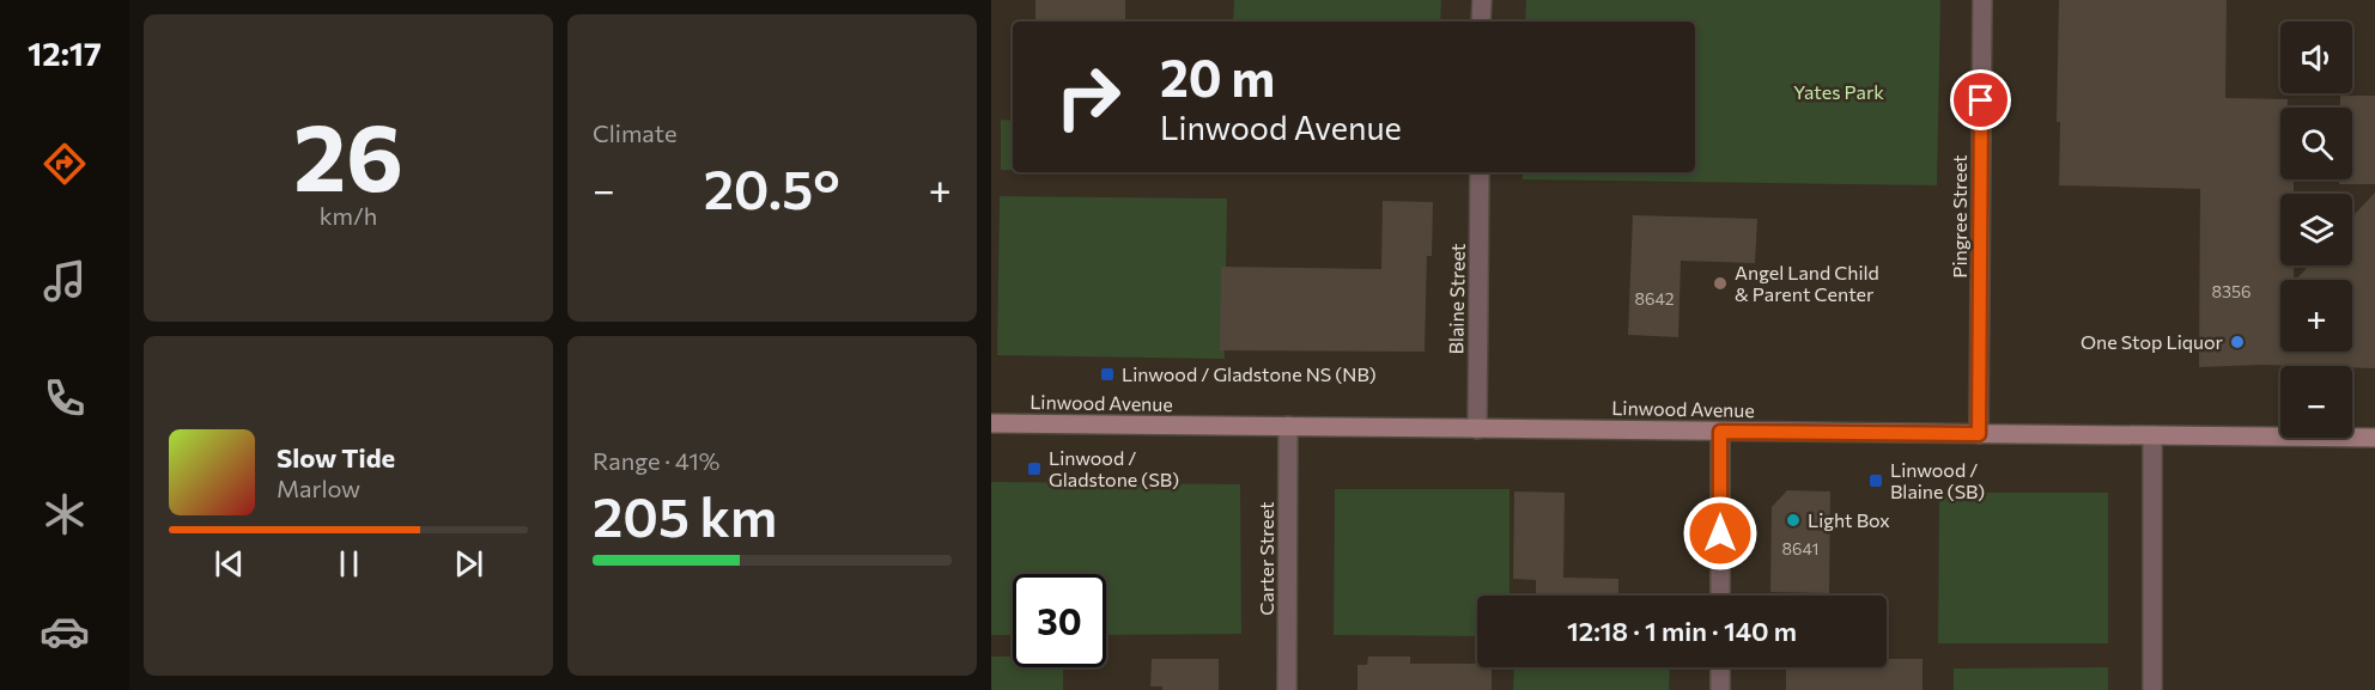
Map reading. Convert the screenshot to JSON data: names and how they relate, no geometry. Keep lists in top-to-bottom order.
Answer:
{
  "streets": {
    "street": [
      "Pingree Street",
      "Blaine Street",
      "Linwood Avenue",
      "Carter Street"
    ]
  },
  "crossings": [
    ["Pingree Street", "Linwood Avenue"],
    ["Blaine Street", "Linwood Avenue"],
    ["Linwood Avenue", "Carter Street"]
  ],
  "parks": ["Yates Park"],
  "places": {
    "other": ["Angel Land Child & Parent Center", "One Stop Liquor", "Light Box"],
    "transit": ["Linwood / Gladstone NS (NB)", "Linwood / Gladstone (SB)", "Linwood / Blaine (SB)"]
  },
  "house_numbers": ["8356", "8642", "8641"],
  "page": {
    "tabs": "12:17",
    "tile": [
      ["26", "km/h"],
      "Climate",
      ["Range · 41%", "205 km"]
    ],
    "map_buttons": ["+", "−"],
    "turn": ["20 m", "Linwood Avenue"],
    "heat": ["−", "20.5°", "+"],
    "song": ["Slow Tide", "Marlow"],
    "limit": "30",
    "trip": "12:18 · 1 min · 140 m"
  }
}
